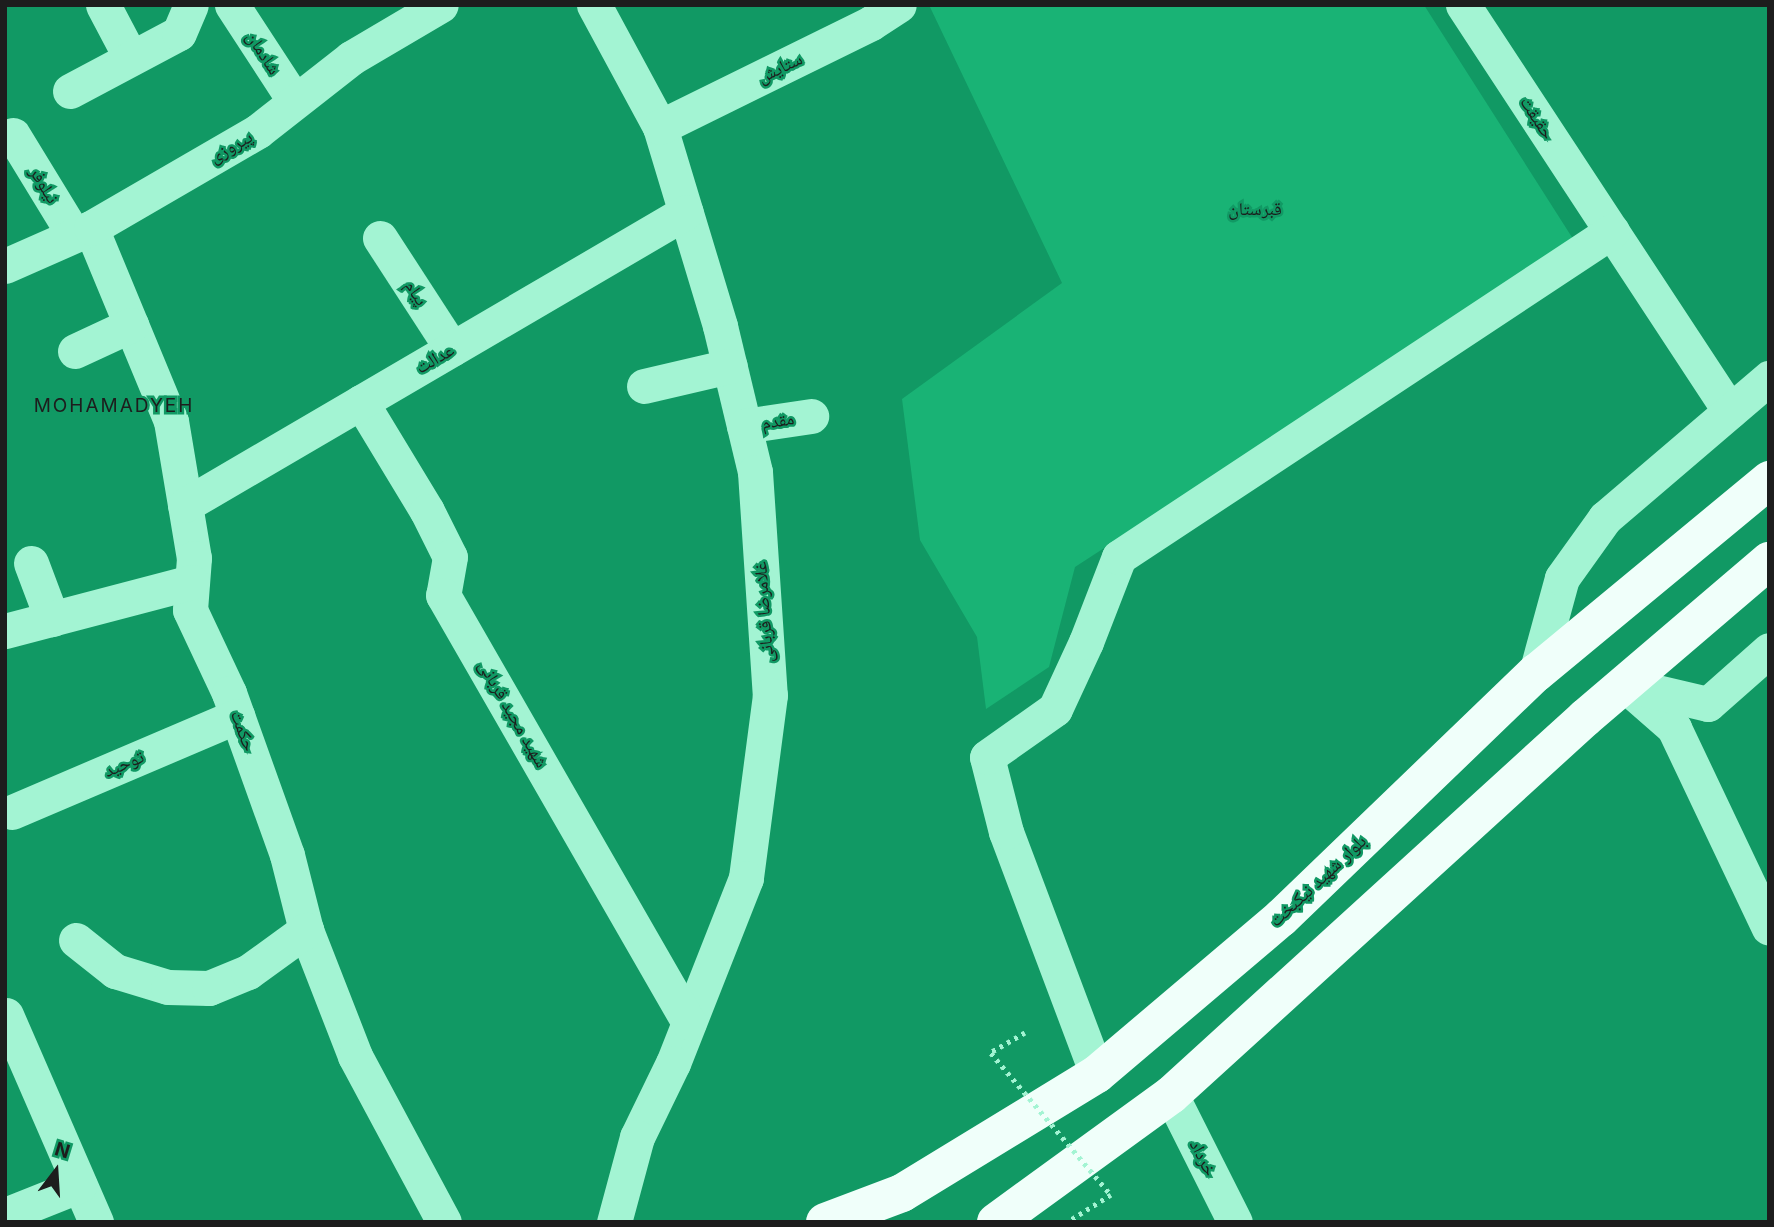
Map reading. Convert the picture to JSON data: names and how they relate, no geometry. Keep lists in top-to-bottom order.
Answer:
{
  "streets": {
    "main road": ["بلوار شهید نیکبخت"],
    "street": [
      "شادمان",
      "ستایش",
      "حقیقت",
      "پیروزی",
      "نیلوفر",
      "پیام",
      "عدالت",
      "مقدم",
      "غلامرضا قربانی",
      "شهید مجید قربانی",
      "حکمت",
      "توحید",
      "خرداد"
    ]
  },
  "crossings": [
    ["شادمان", "پیروزی"],
    ["ستایش", "غلامرضا قربانی"],
    ["پیروزی", "نیلوفر"],
    ["پیروزی", "حکمت"],
    ["نیلوفر", "حکمت"],
    ["پیام", "عدالت"],
    ["عدالت", "غلامرضا قربانی"],
    ["عدالت", "شهید مجید قربانی"],
    ["عدالت", "حکمت"],
    ["مقدم", "غلامرضا قربانی"],
    ["غلامرضا قربانی", "شهید مجید قربانی"],
    ["حکمت", "توحید"]
  ],
  "districts": ["MOHAMADYEH"],
  "parks": ["قبرستان"],
  "north": "top"
}
